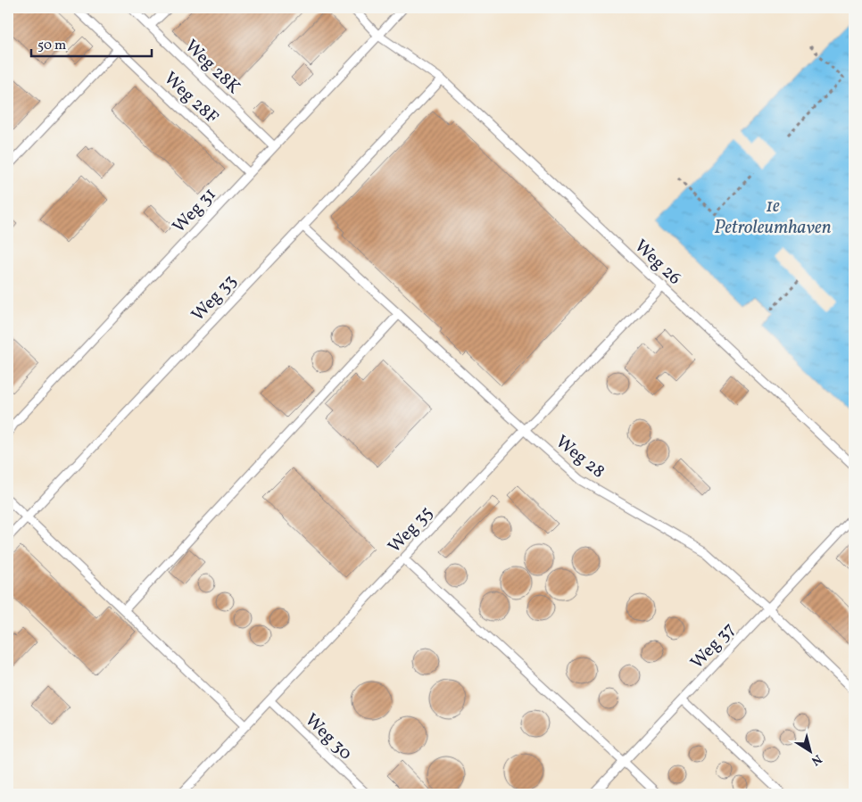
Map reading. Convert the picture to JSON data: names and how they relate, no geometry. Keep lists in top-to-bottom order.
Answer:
{
  "streets": {
    "lane": [
      "Weg 28K",
      "Weg 28F",
      "Weg 31",
      "Weg 26",
      "Weg 33",
      "Weg 28",
      "Weg 35",
      "Weg 37",
      "Weg 30"
    ]
  },
  "crossings": [
    ["Weg 28K", "Weg 31"],
    ["Weg 28F", "Weg 31"],
    ["Weg 31", "Weg 26"],
    ["Weg 26", "Weg 33"],
    ["Weg 26", "Weg 35"],
    ["Weg 33", "Weg 28"],
    ["Weg 28", "Weg 35"],
    ["Weg 28", "Weg 37"],
    ["Weg 35", "Weg 30"]
  ],
  "water": ["1e Petroleumhaven"],
  "scale_bar": "50 m",
  "north": "bottom right"
}
